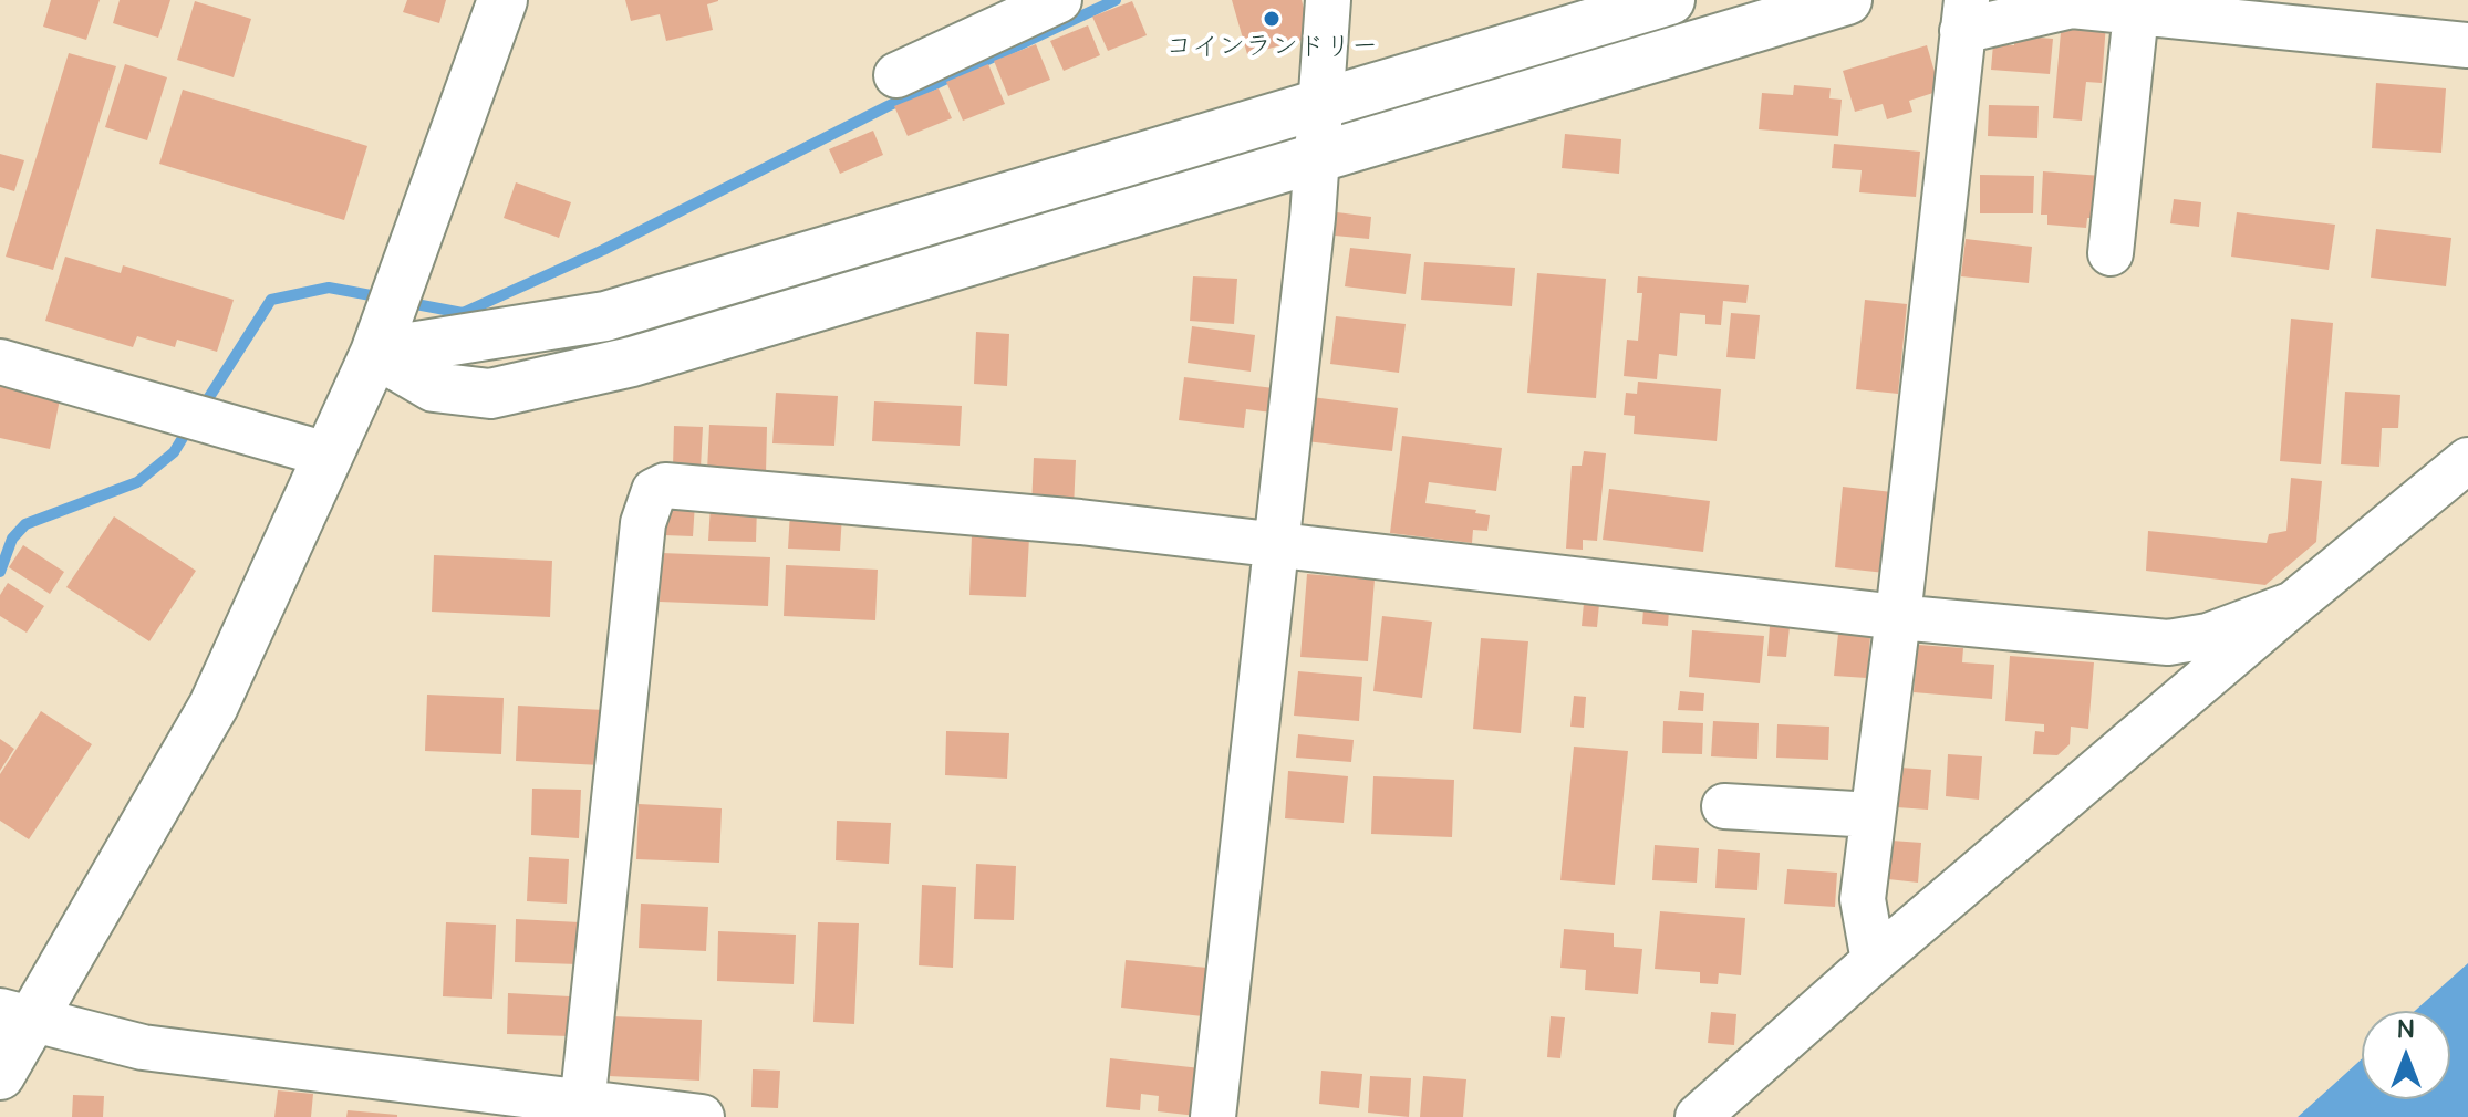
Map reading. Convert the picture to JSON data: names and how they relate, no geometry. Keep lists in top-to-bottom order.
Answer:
{
  "places": ["コインランドリー"],
  "north": "top"
}
